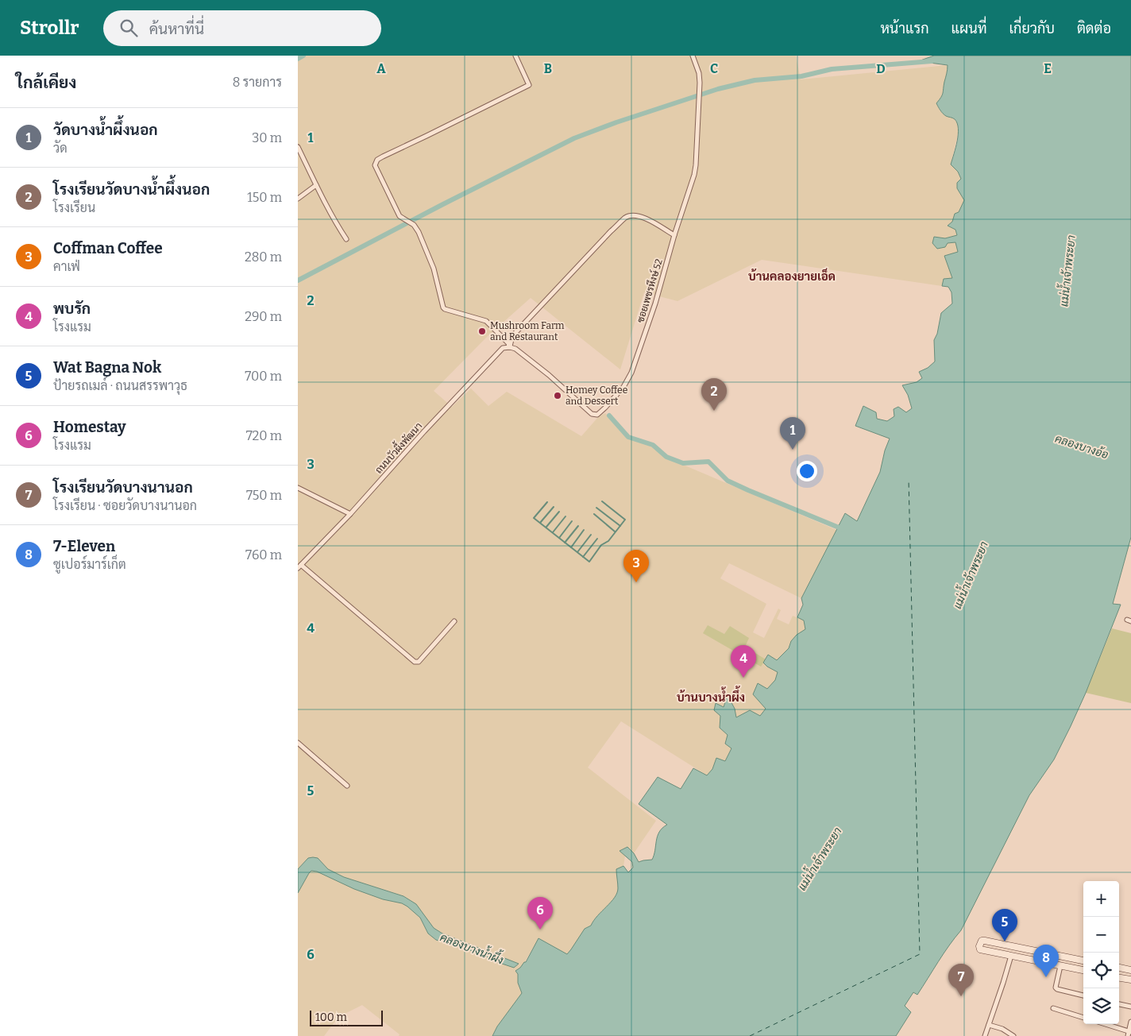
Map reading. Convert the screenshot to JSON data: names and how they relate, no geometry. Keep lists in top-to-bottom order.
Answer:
{
  "streets": {
    "street": ["ซอยเพชรหึงษ์ 52", "ถนนบัวผึ้งพัฒนา"]
  },
  "crossings": [
    ["ซอยเพชรหึงษ์ 52", "ถนนบัวผึ้งพัฒนา"]
  ],
  "districts": ["บ้านคลองยายเอ็ด", "บ้านบางน้ำผึ้ง"],
  "water": ["แม่น้ำเจ้าพระยา", "คลองบางอ้อ", "คลองบางน้ำผึ้ง"],
  "places": ["Mushroom Farm and Restaurant", "Homey Coffee and Dessert"],
  "scale_bar": "100 m",
  "page": {
    "header": "Strollr",
    "search": "ค้นหาที่นี่",
    "nav": [
      "หน้าแรก",
      "แผนที่",
      "เกี่ยวกับ",
      "ติดต่อ"
    ],
    "heading": ["ใกล้เคียง", "8 รายการ"],
    "list": [
      {
        "mark": "1",
        "name": "วัดบางน้ำผึ้งนอก",
        "note": "วัด",
        "value": "30 m"
      },
      {
        "mark": "2",
        "name": "โรงเรียนวัดบางน้ำผึ้งนอก",
        "note": "โรงเรียน",
        "value": "150 m"
      },
      {
        "mark": "3",
        "name": "Coffman Coffee",
        "note": "คาเฟ่",
        "value": "280 m"
      },
      {
        "mark": "4",
        "name": "พบรัก",
        "note": "โรงแรม",
        "value": "290 m"
      },
      {
        "mark": "5",
        "name": "Wat Bagna Nok",
        "note": "ป้ายรถเมล์ · ถนนสรรพาวุธ",
        "value": "700 m"
      },
      {
        "mark": "6",
        "name": "Homestay",
        "note": "โรงแรม",
        "value": "720 m"
      },
      {
        "mark": "7",
        "name": "โรงเรียนวัดบางนานอก",
        "note": "โรงเรียน · ซอยวัดบางนานอก",
        "value": "750 m"
      },
      {
        "mark": "8",
        "name": "7-Eleven",
        "note": "ซูเปอร์มาร์เก็ต",
        "value": "760 m"
      }
    ],
    "pins": [
      "2",
      "1",
      "3",
      "4",
      "6",
      "5",
      "8",
      "7"
    ],
    "map_buttons": ["+", "−"],
    "scale": "100 m"
  },
  "grid": {
    "columns": [
      "A",
      "B",
      "C",
      "D",
      "E"
    ],
    "rows": [
      "1",
      "2",
      "3",
      "4",
      "5",
      "6"
    ]
  }
}
